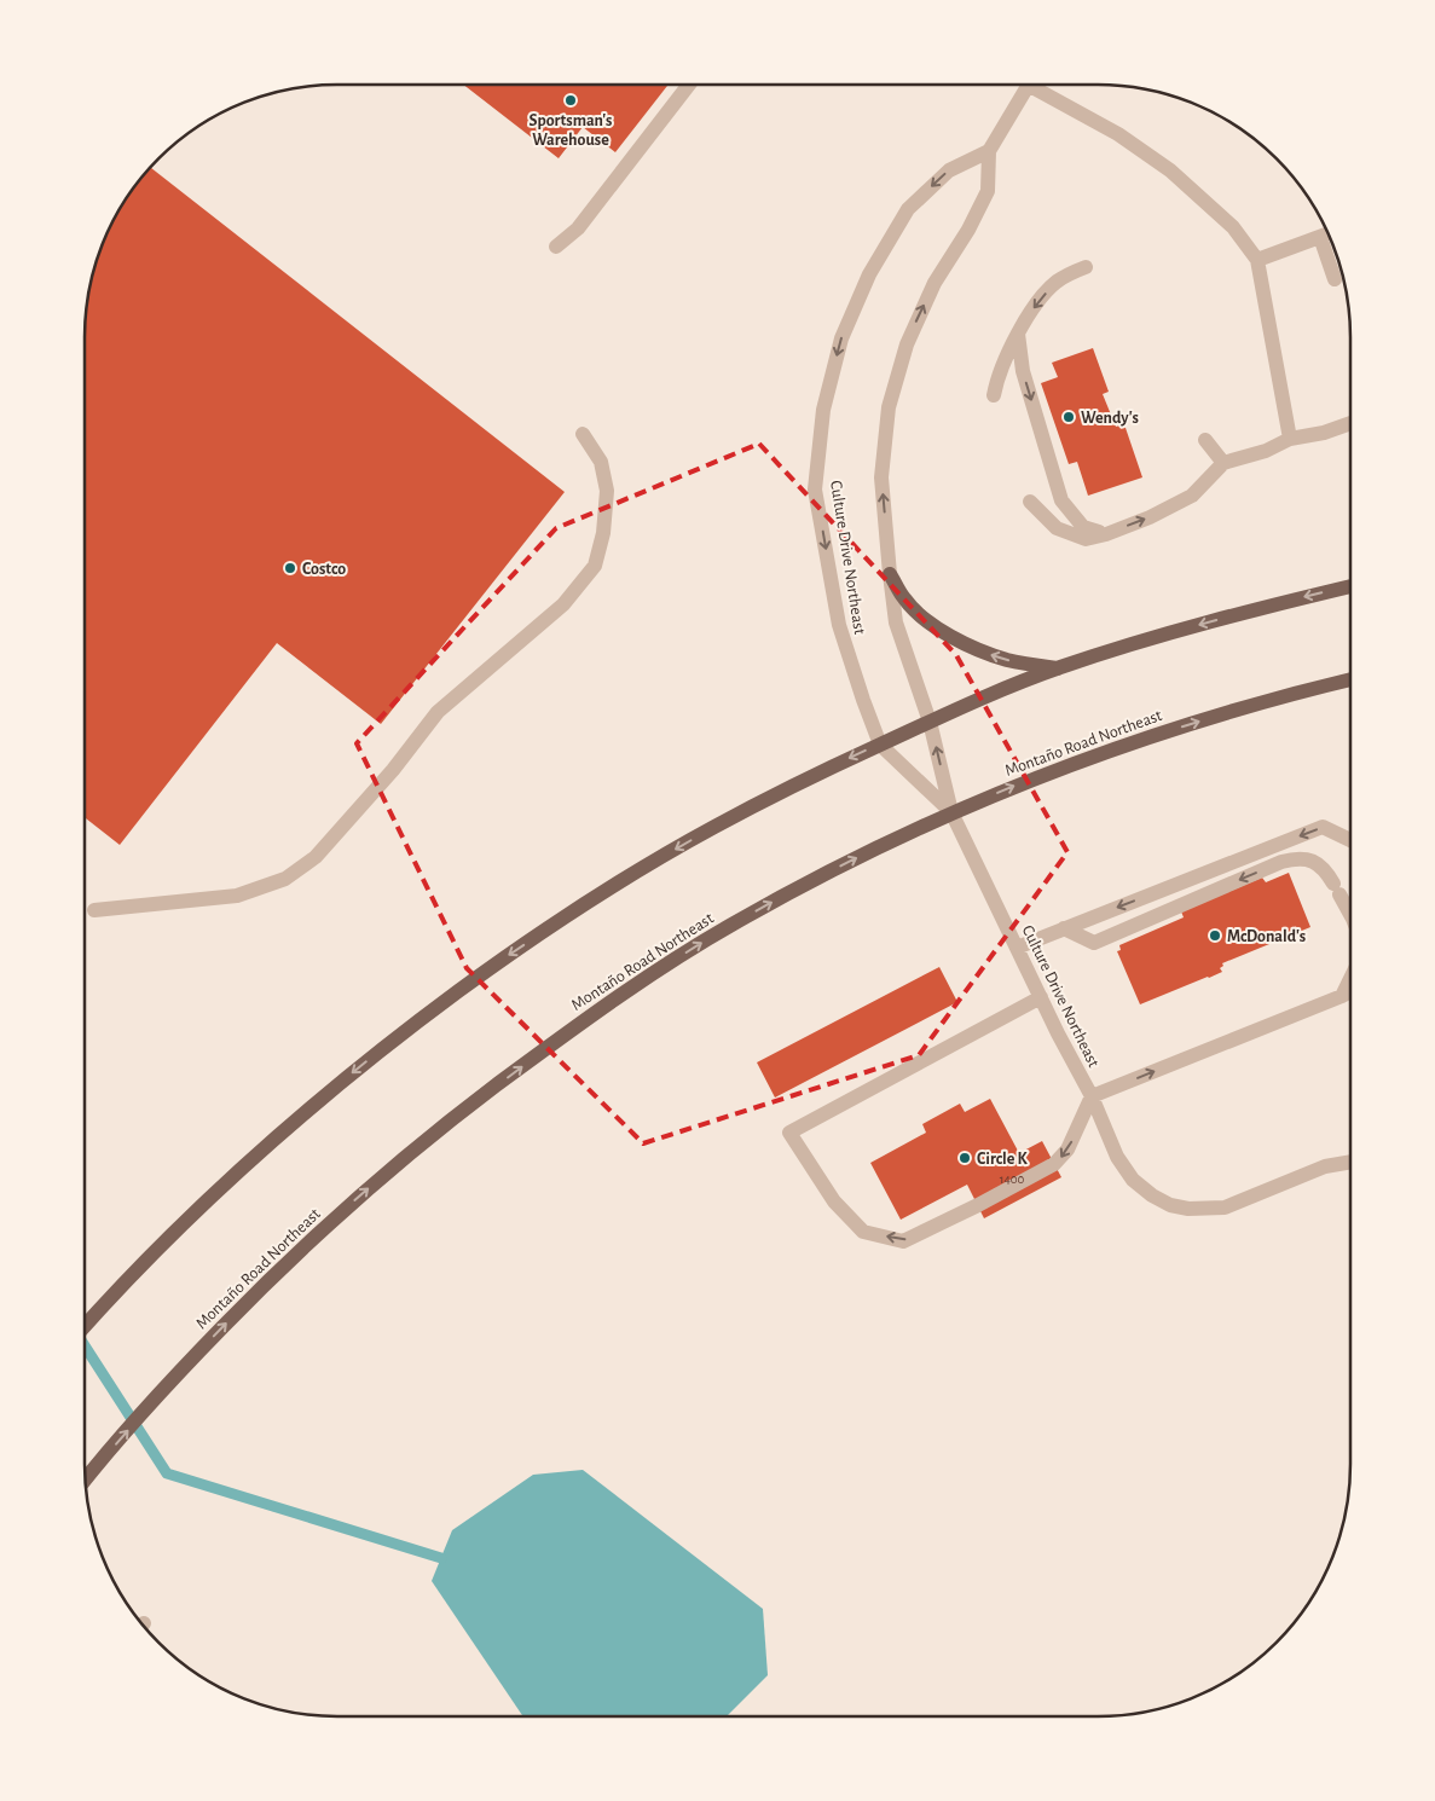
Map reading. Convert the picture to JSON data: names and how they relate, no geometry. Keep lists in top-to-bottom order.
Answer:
{
  "streets": {
    "main road": ["Montaño Road Northeast"],
    "street": ["Culture Drive Northeast"]
  },
  "crossings": [
    ["Culture Drive Northeast", "Montaño Road Northeast"]
  ],
  "places": [
    "Sportsman's Warehouse",
    "Wendy's",
    "Costco",
    "McDonald's",
    "Circle K"
  ],
  "house_numbers": ["1400"]
}
